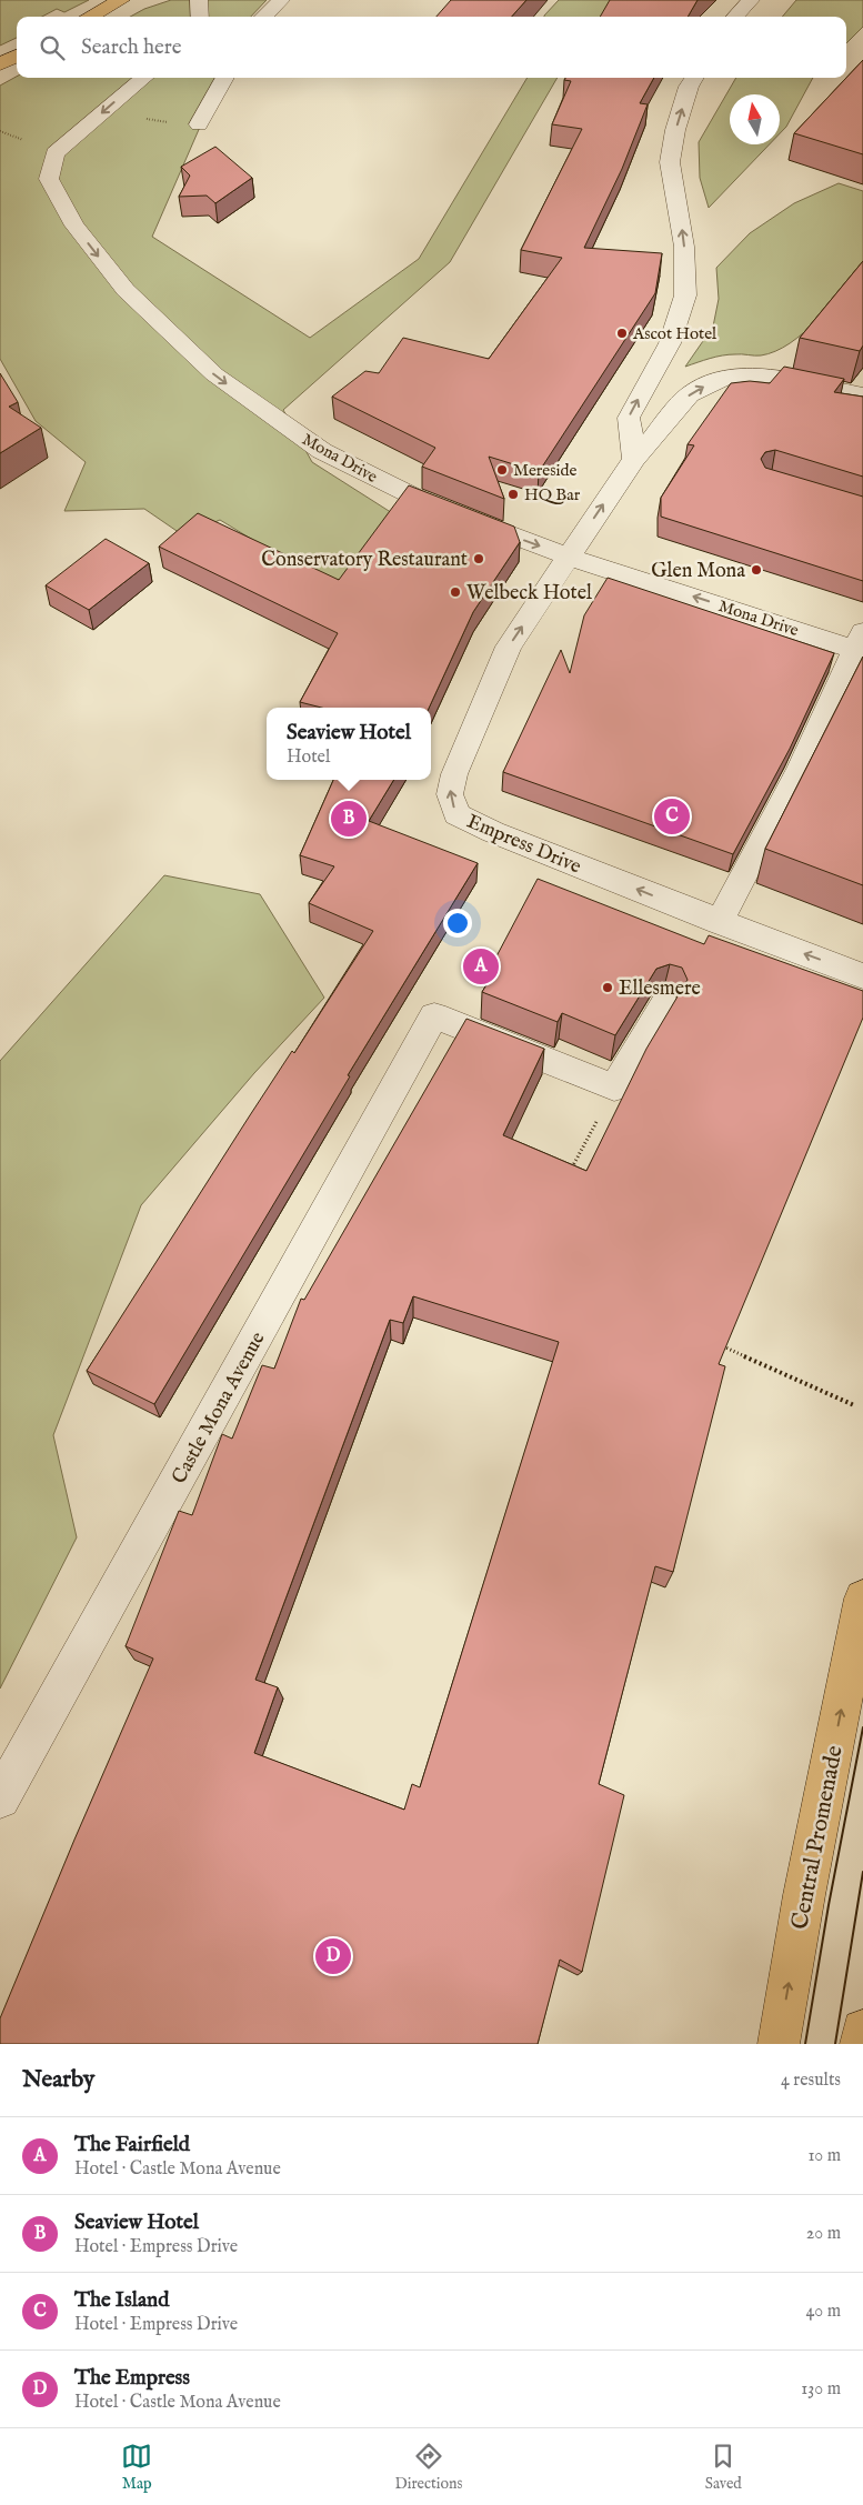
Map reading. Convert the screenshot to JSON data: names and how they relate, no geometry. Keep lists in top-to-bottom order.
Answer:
{
  "streets": {
    "main road": ["Central Promenade"],
    "street": ["Mona Drive", "Empress Drive", "Castle Mona Avenue"]
  },
  "crossings": [
    ["Mona Drive", "Empress Drive"]
  ],
  "one_way": ["Central Promenade"],
  "places": [
    "Ascot Hotel",
    "Mereside",
    "HQ Bar",
    "Conservatory Restaurant",
    "Glen Mona",
    "Welbeck Hotel",
    "Ellesmere"
  ],
  "north": "top",
  "page": {
    "search": "Search here",
    "popup": ["Seaview Hotel", "Hotel"],
    "pins": [
      "C",
      "B",
      "A",
      "D"
    ],
    "heading": ["Nearby", "4 results"],
    "list": [
      {
        "mark": "A",
        "name": "The Fairfield",
        "note": "Hotel · Castle Mona Avenue",
        "value": "10 m"
      },
      {
        "mark": "B",
        "name": "Seaview Hotel",
        "note": "Hotel · Empress Drive",
        "value": "20 m"
      },
      {
        "mark": "C",
        "name": "The Island",
        "note": "Hotel · Empress Drive",
        "value": "40 m"
      },
      {
        "mark": "D",
        "name": "The Empress",
        "note": "Hotel · Castle Mona Avenue",
        "value": "130 m"
      }
    ],
    "nav": ["Map", "Directions", "Saved"]
  }
}
